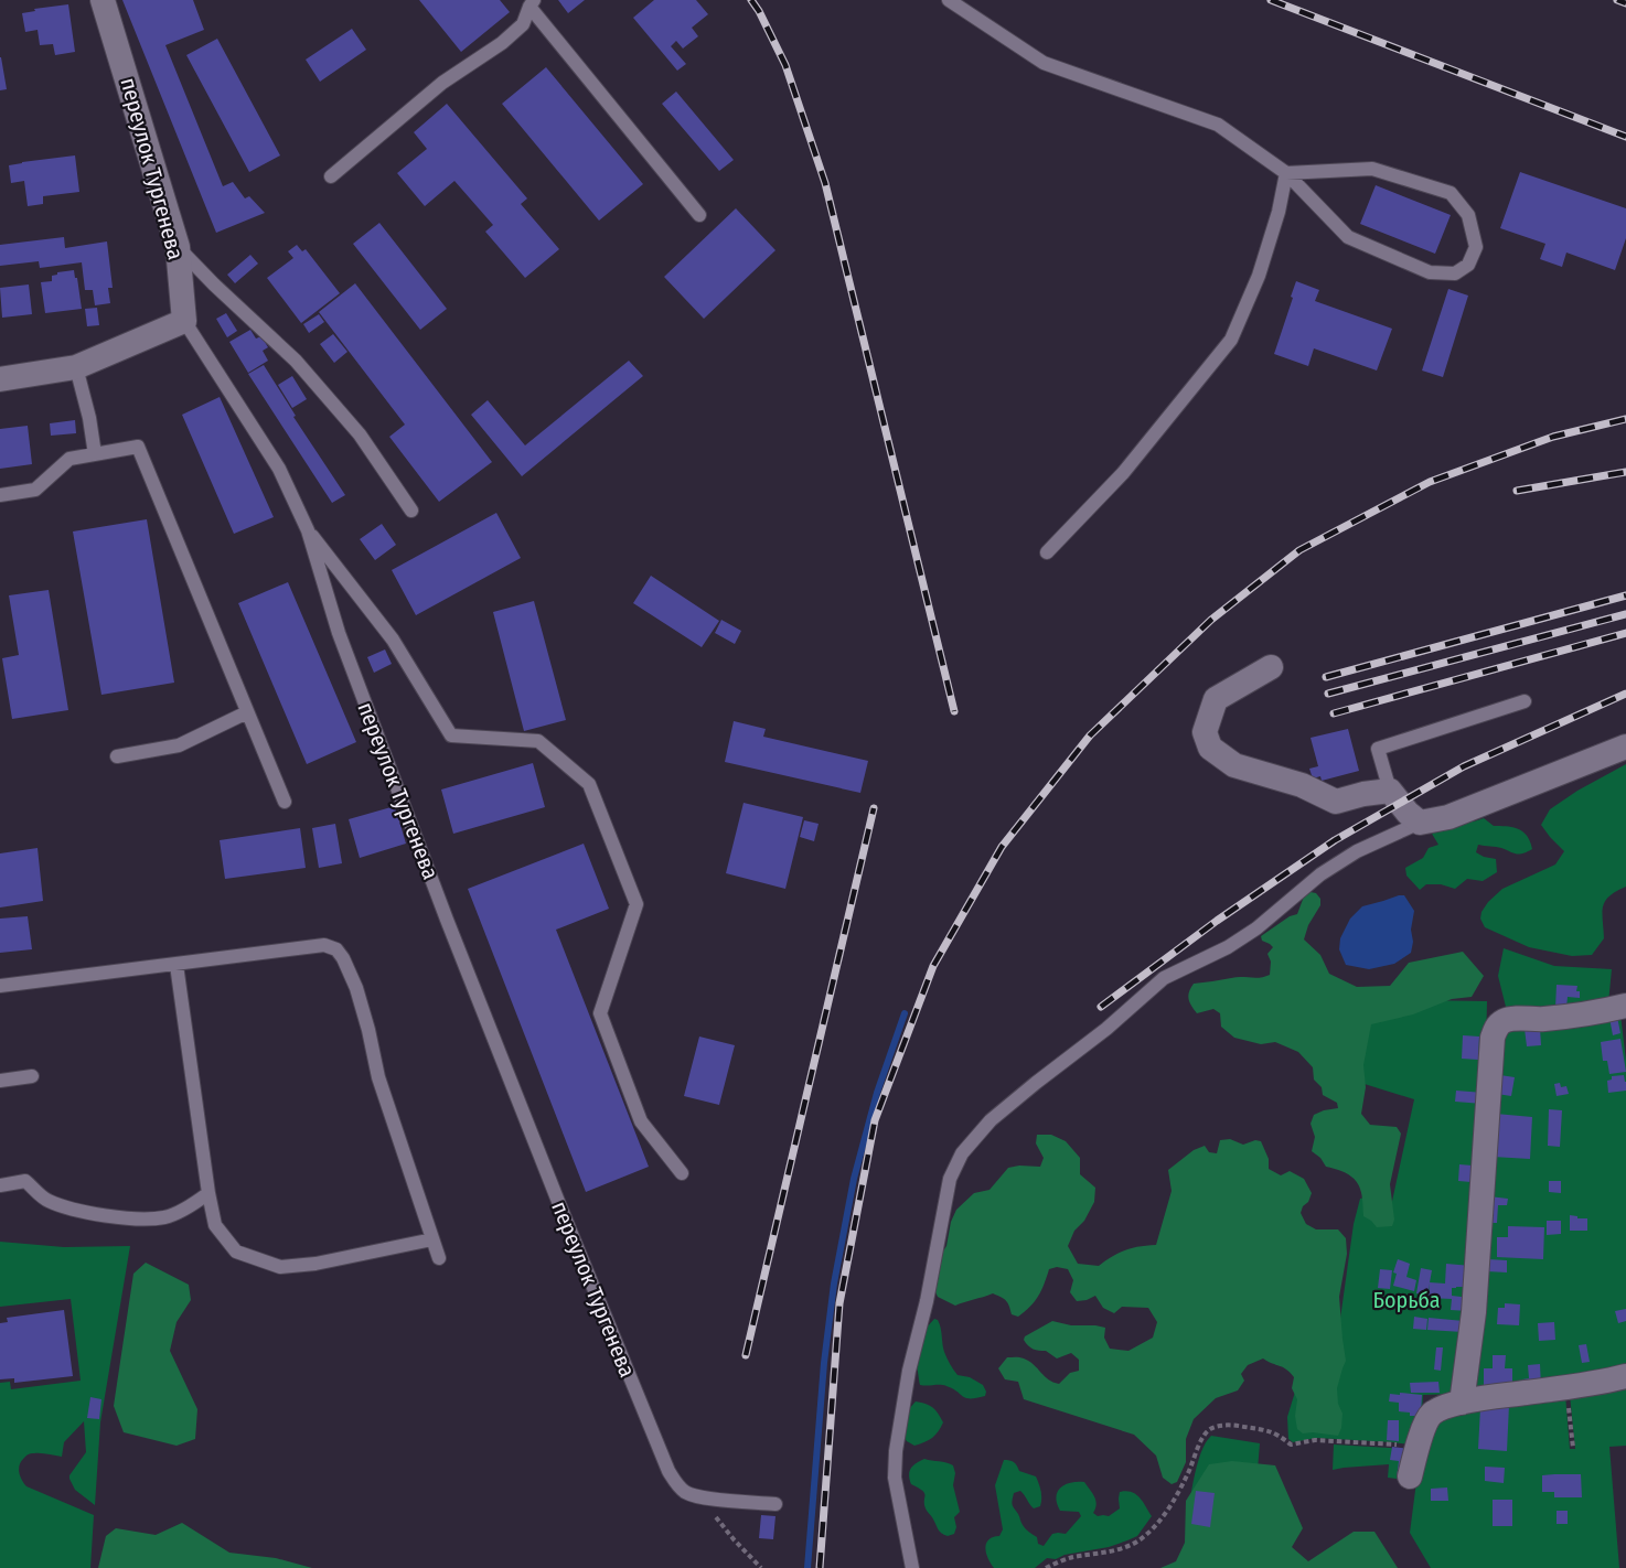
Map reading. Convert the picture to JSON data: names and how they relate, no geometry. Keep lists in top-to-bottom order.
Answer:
{
  "streets": {
    "street": ["переулок Тургенева"]
  },
  "parks": ["Борьба"]
}
